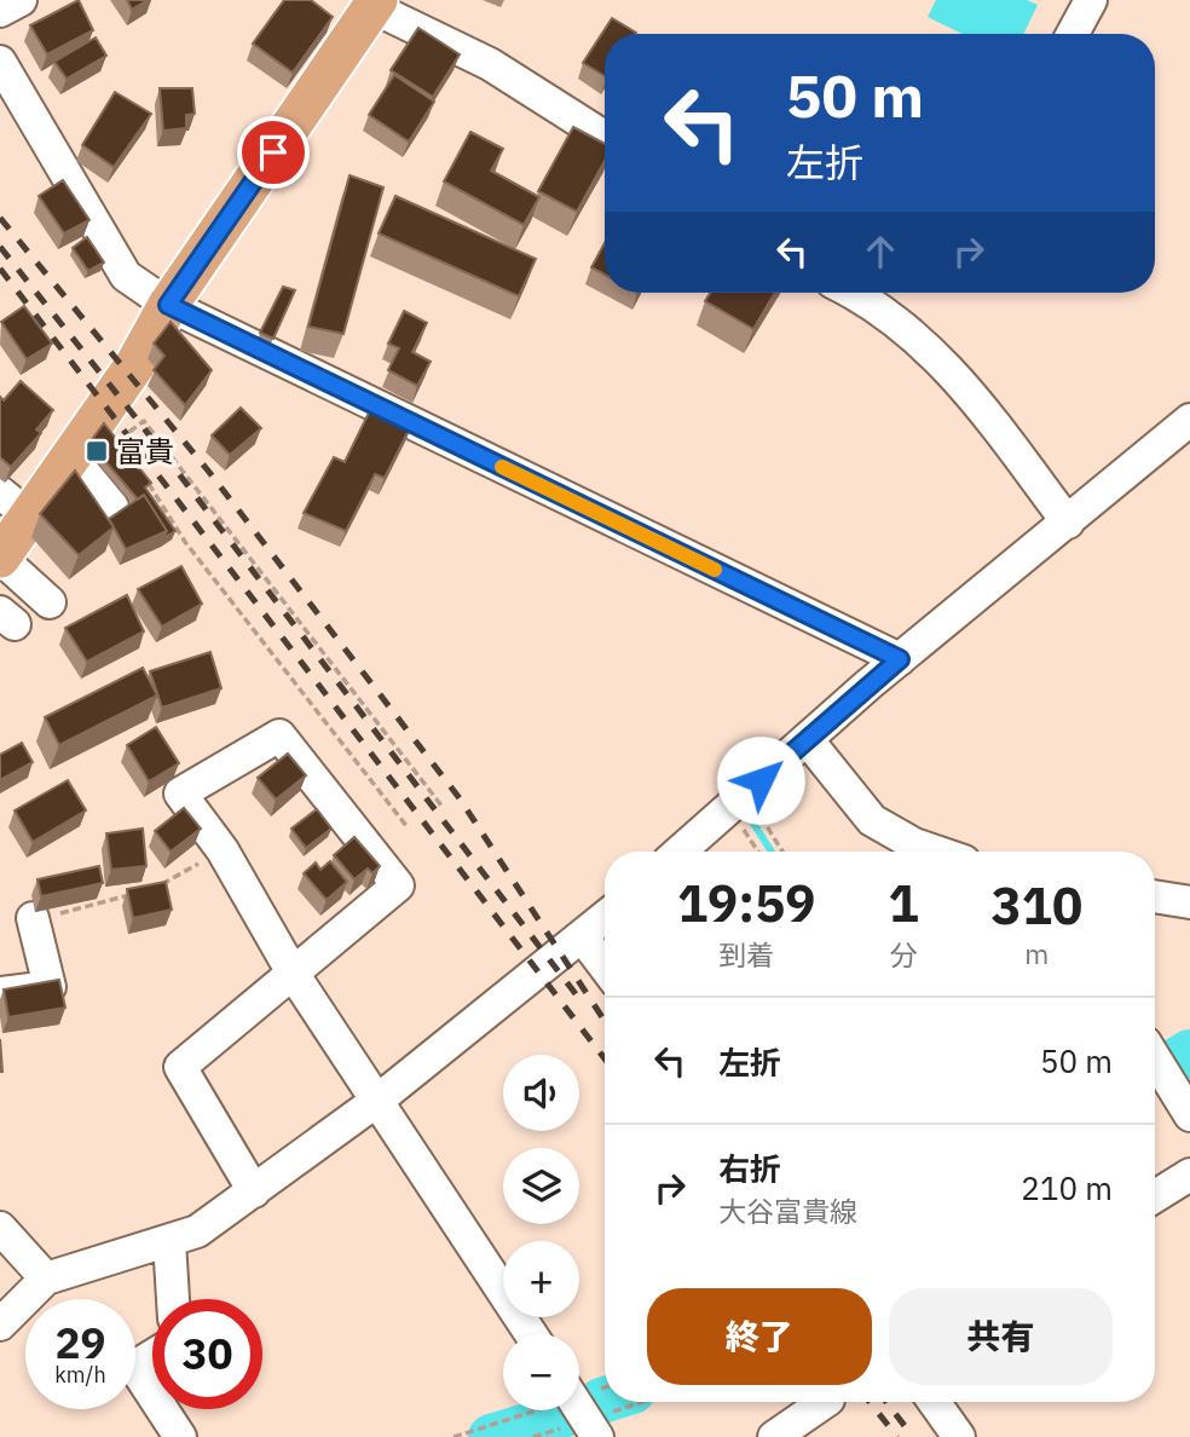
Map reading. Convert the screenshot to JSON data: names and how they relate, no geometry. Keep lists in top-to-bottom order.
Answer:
{
  "places": {
    "transit": ["富貴"]
  },
  "page": {
    "turn": ["50 m", "左折"],
    "eta": [
      "19:59",
      "到着",
      "1",
      "分",
      "310",
      "m"
    ],
    "list": [
      {
        "name": "左折",
        "value": "50 m"
      },
      {
        "name": "右折",
        "note": "大谷富貴線",
        "value": "210 m"
      }
    ],
    "map_buttons": ["+", "−"],
    "buttons": ["終了", "共有"],
    "speed": "29 km/h",
    "limit": "30"
  }
}
